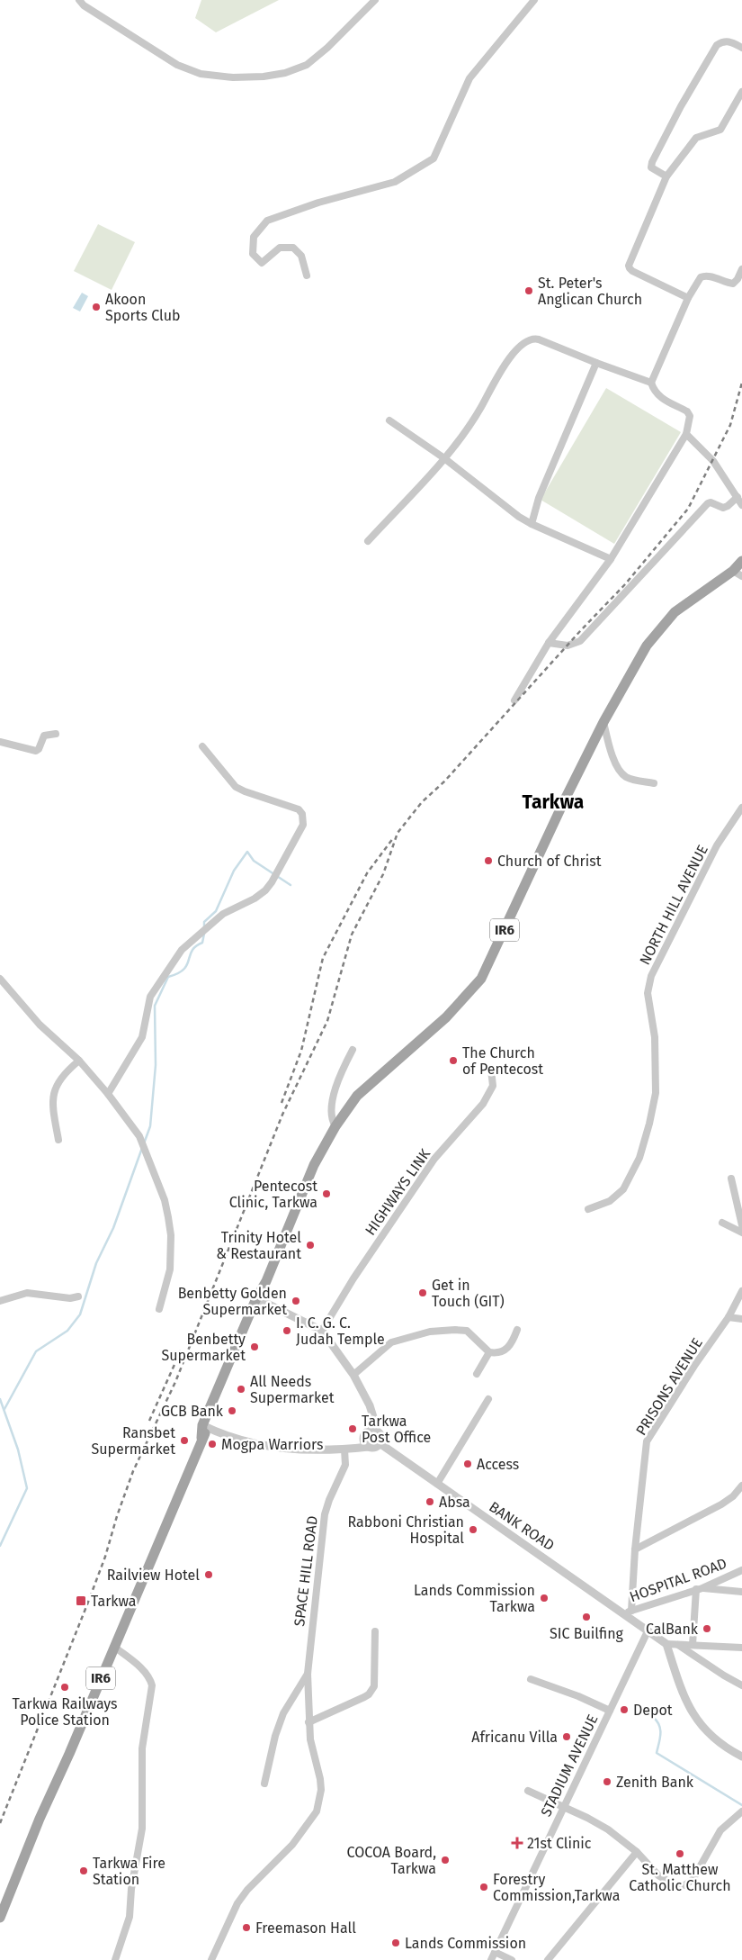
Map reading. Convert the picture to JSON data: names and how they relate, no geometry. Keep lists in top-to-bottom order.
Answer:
{
  "streets": {
    "main road": ["IR6"],
    "street": [
      "NORTH HILL AVENUE",
      "HIGHWAYS LINK",
      "PRISONS AVENUE",
      "BANK ROAD",
      "SPACE HILL ROAD",
      "HOSPITAL ROAD",
      "STADIUM AVENUE"
    ]
  },
  "crossings": [
    ["PRISONS AVENUE", "HOSPITAL ROAD"],
    ["BANK ROAD", "HOSPITAL ROAD"],
    ["BANK ROAD", "STADIUM AVENUE"]
  ],
  "districts": ["Tarkwa"],
  "places": {
    "other": [
      "St. Peter's Anglican Church",
      "Akoon Sports Club",
      "Church of Christ",
      "The Church of Pentecost",
      "Pentecost Clinic, Tarkwa",
      "Trinity Hotel & Restaurant",
      "Get in Touch (GIT)",
      "Benbetty Golden Supermarket",
      "I. C. G. C. Judah Temple",
      "Benbetty Supermarket",
      "All Needs Supermarket",
      "GCB Bank",
      "Tarkwa Post Office",
      "Ransbet Supermarket",
      "Mogpa Warriors",
      "Access",
      "Absa",
      "Rabboni Christian Hospital",
      "Railview Hotel",
      "Lands Commission Tarkwa",
      "SIC Builfing",
      "CalBank",
      "Tarkwa Railways Police Station",
      "Depot",
      "Africanu Villa",
      "Zenith Bank",
      "St. Matthew Catholic Church",
      "COCOA Board, Tarkwa",
      "Tarkwa Fire Station",
      "Forestry Commission,Tarkwa",
      "Freemason Hall",
      "Lands Commission"
    ],
    "transit": ["Tarkwa"],
    "health": ["21st Clinic"]
  }
}
